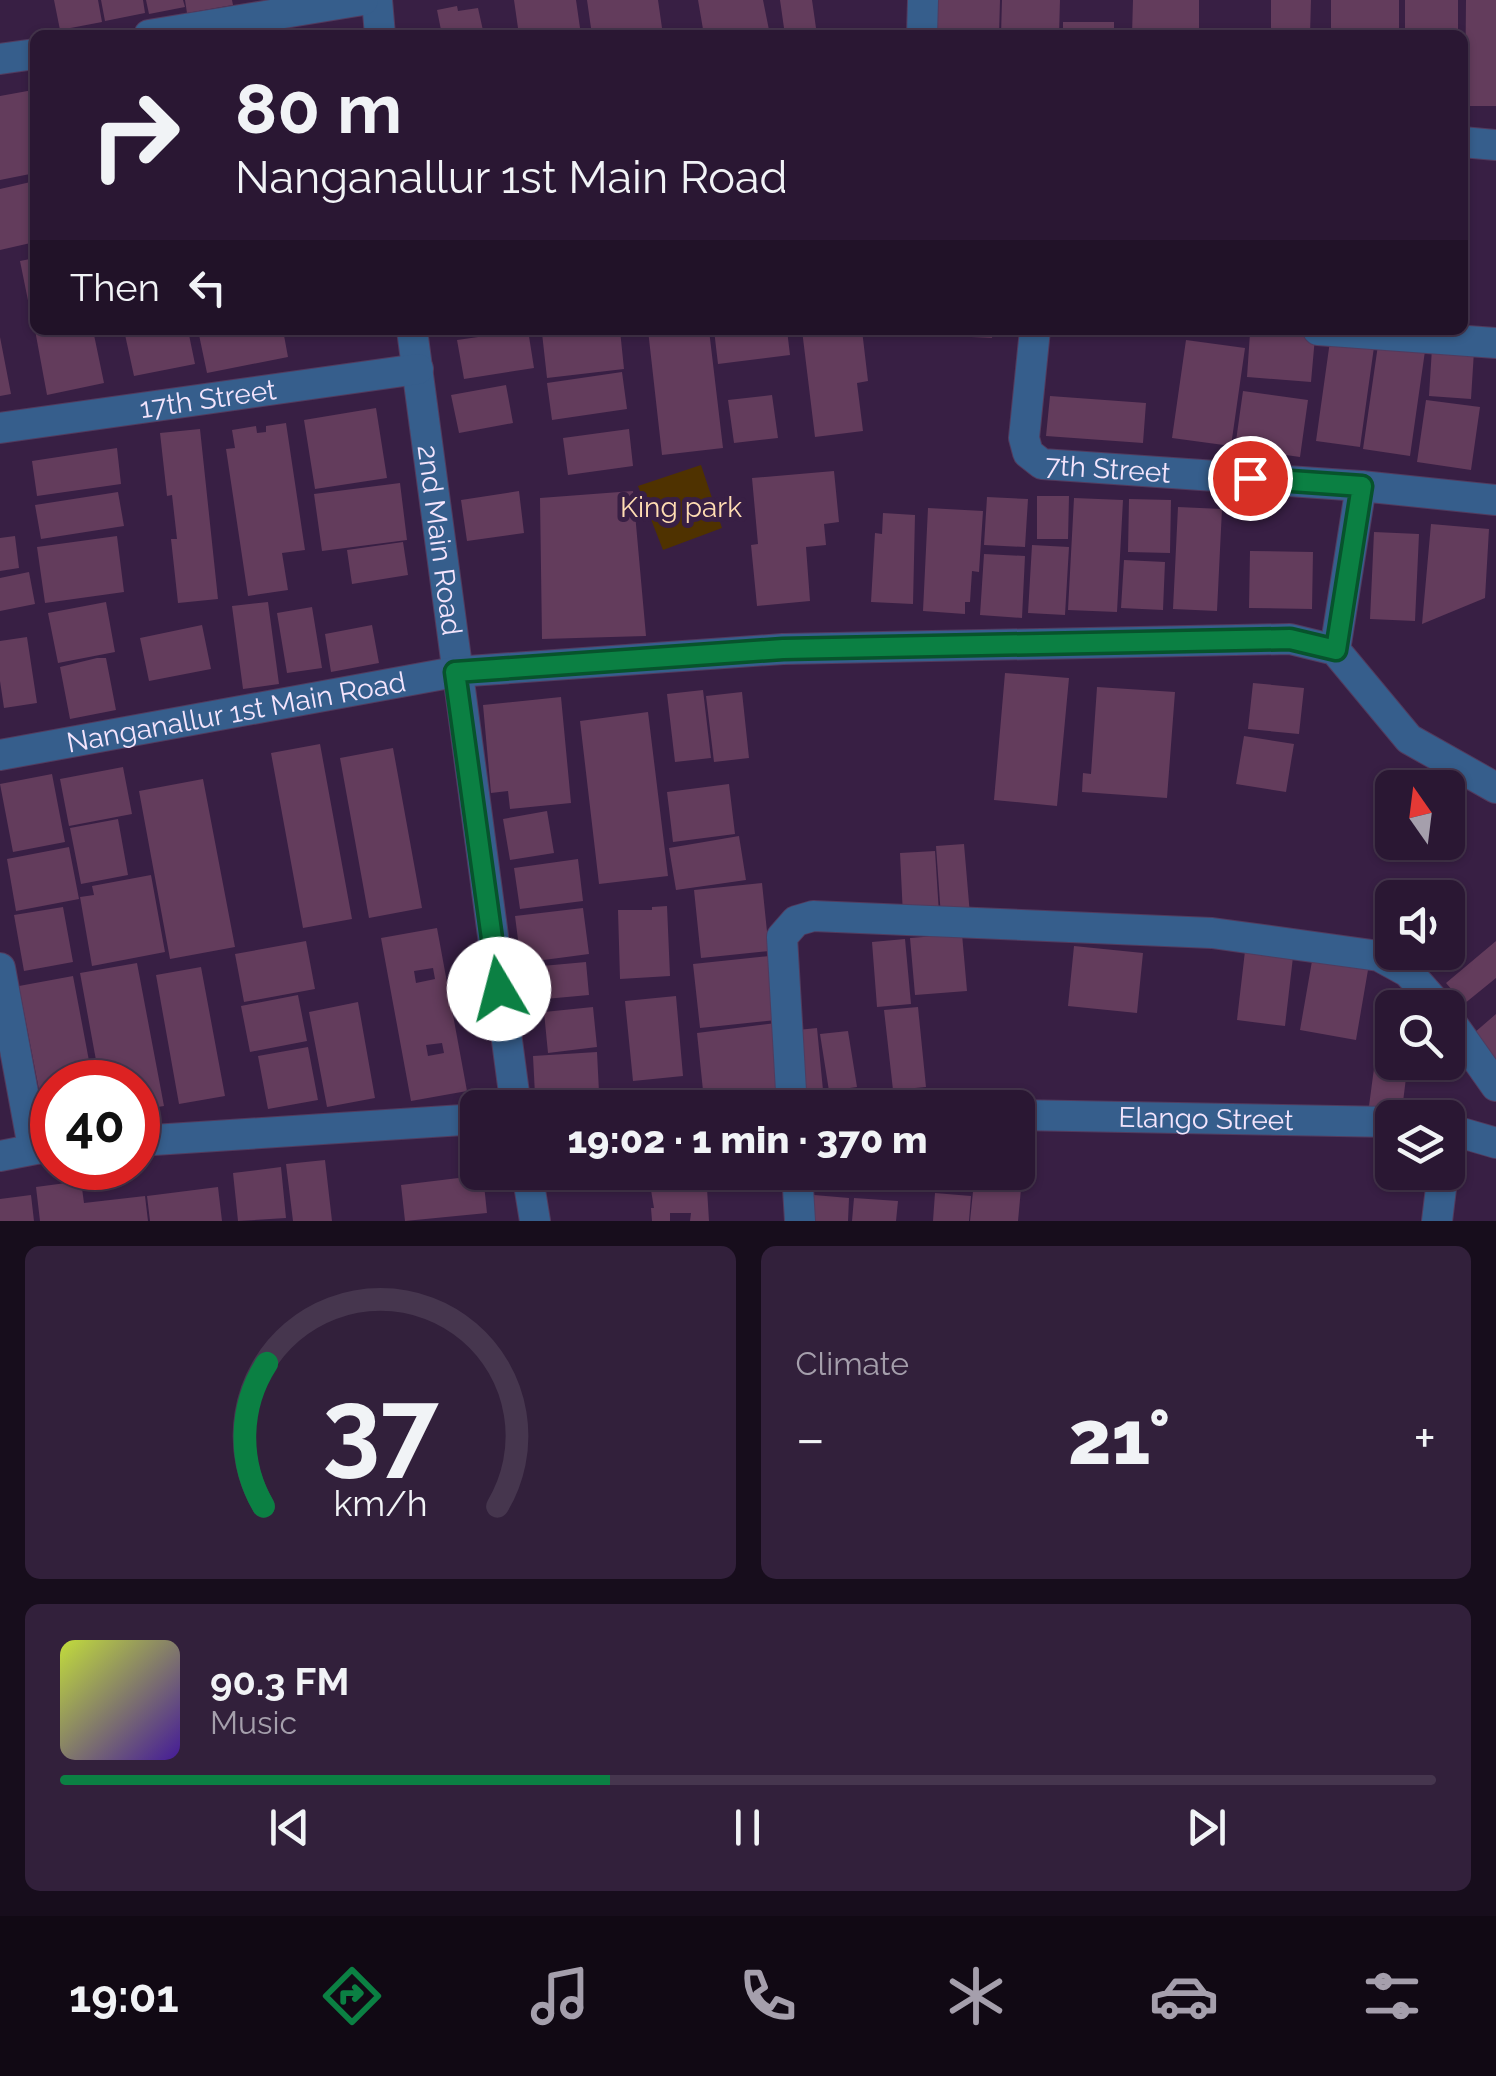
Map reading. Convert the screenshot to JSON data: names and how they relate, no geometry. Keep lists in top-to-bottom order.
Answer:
{
  "streets": {
    "street": [
      "17th Street",
      "7th Street",
      "2nd Main Road",
      "Nanganallur 1st Main Road",
      "Elango Street"
    ]
  },
  "crossings": [
    ["17th Street", "2nd Main Road"],
    ["2nd Main Road", "Nanganallur 1st Main Road"]
  ],
  "parks": ["King park"],
  "north": "top",
  "page": {
    "turn": ["80 m", "Nanganallur 1st Main Road"],
    "then": "Then",
    "limit": "40",
    "trip": "19:02 · 1 min · 370 m",
    "tile": "Climate",
    "heat": ["−", "21°", "+"],
    "song": ["90.3 FM", "Music"],
    "tabs": "19:01",
    "gauge": ["37", "km/h"]
  }
}
